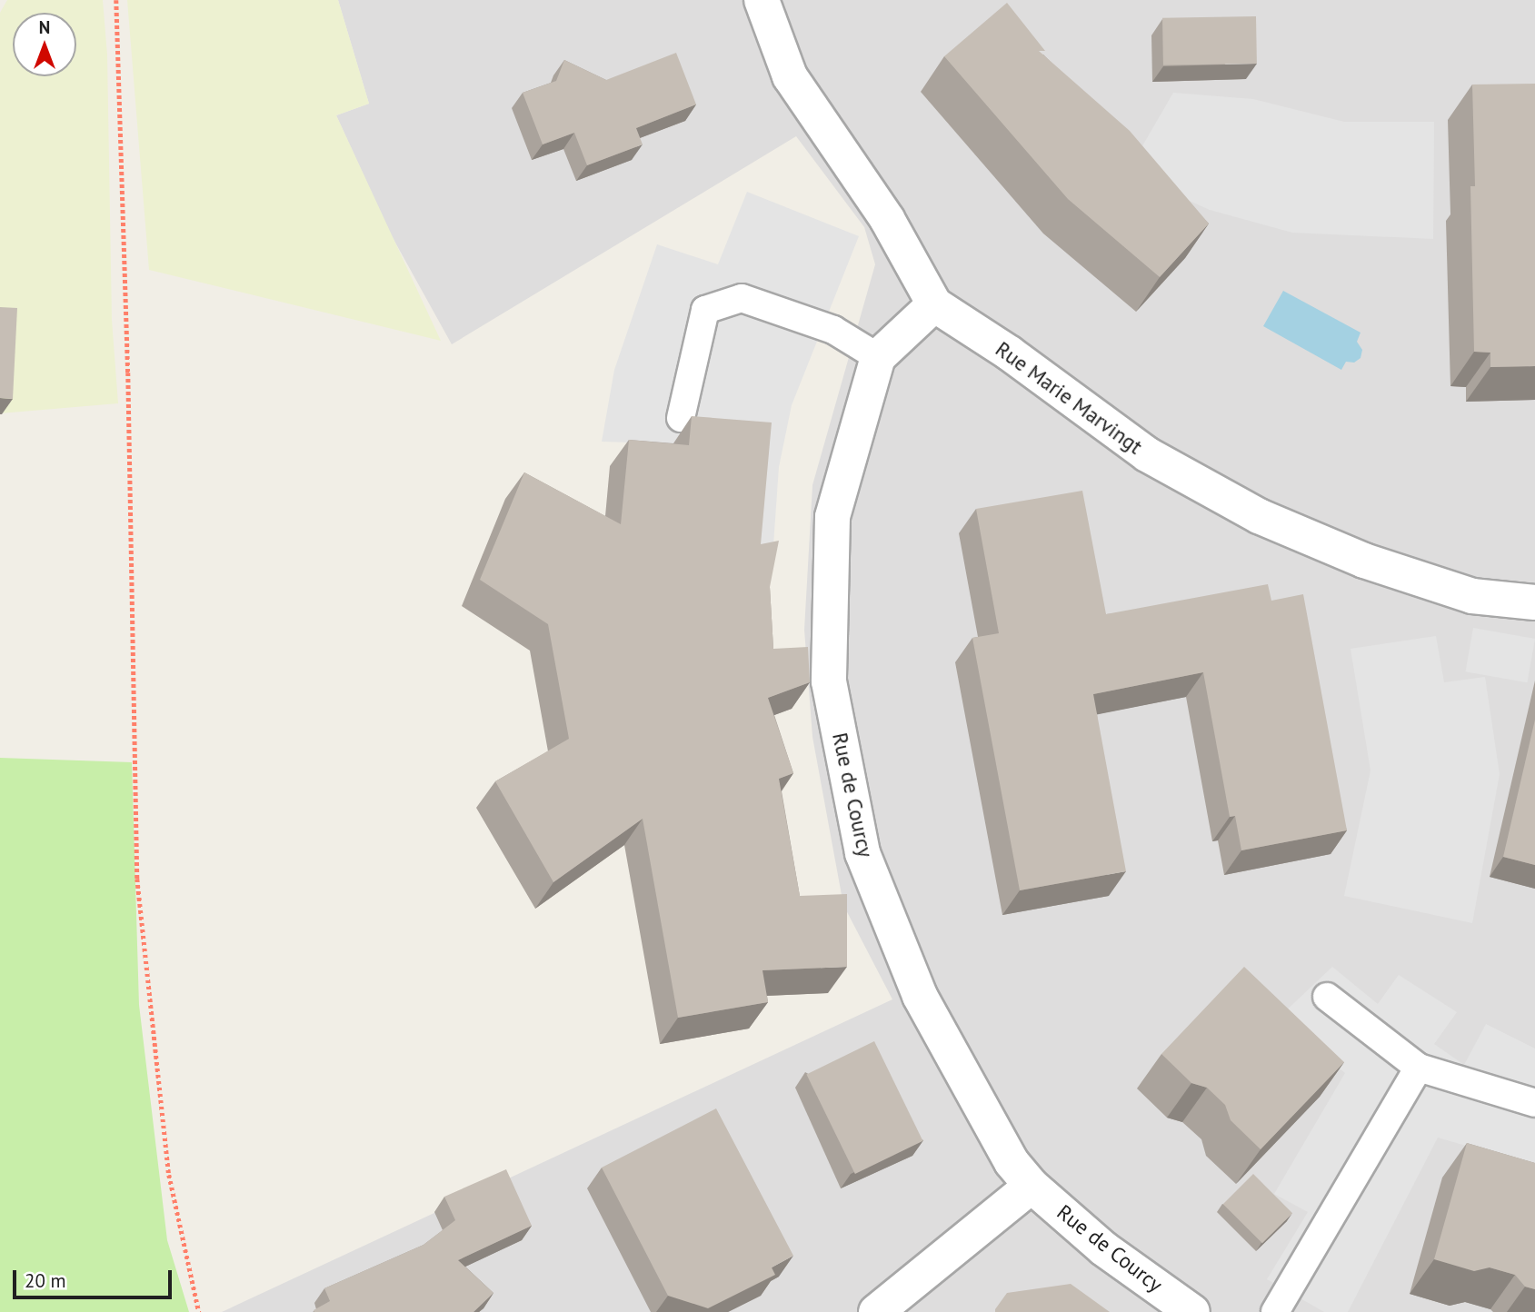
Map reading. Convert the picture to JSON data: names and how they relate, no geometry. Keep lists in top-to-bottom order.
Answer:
{
  "streets": {
    "street": ["Rue Marie Marvingt", "Rue de Courcy"]
  },
  "scale_bar": "20 m",
  "north": "top"
}
